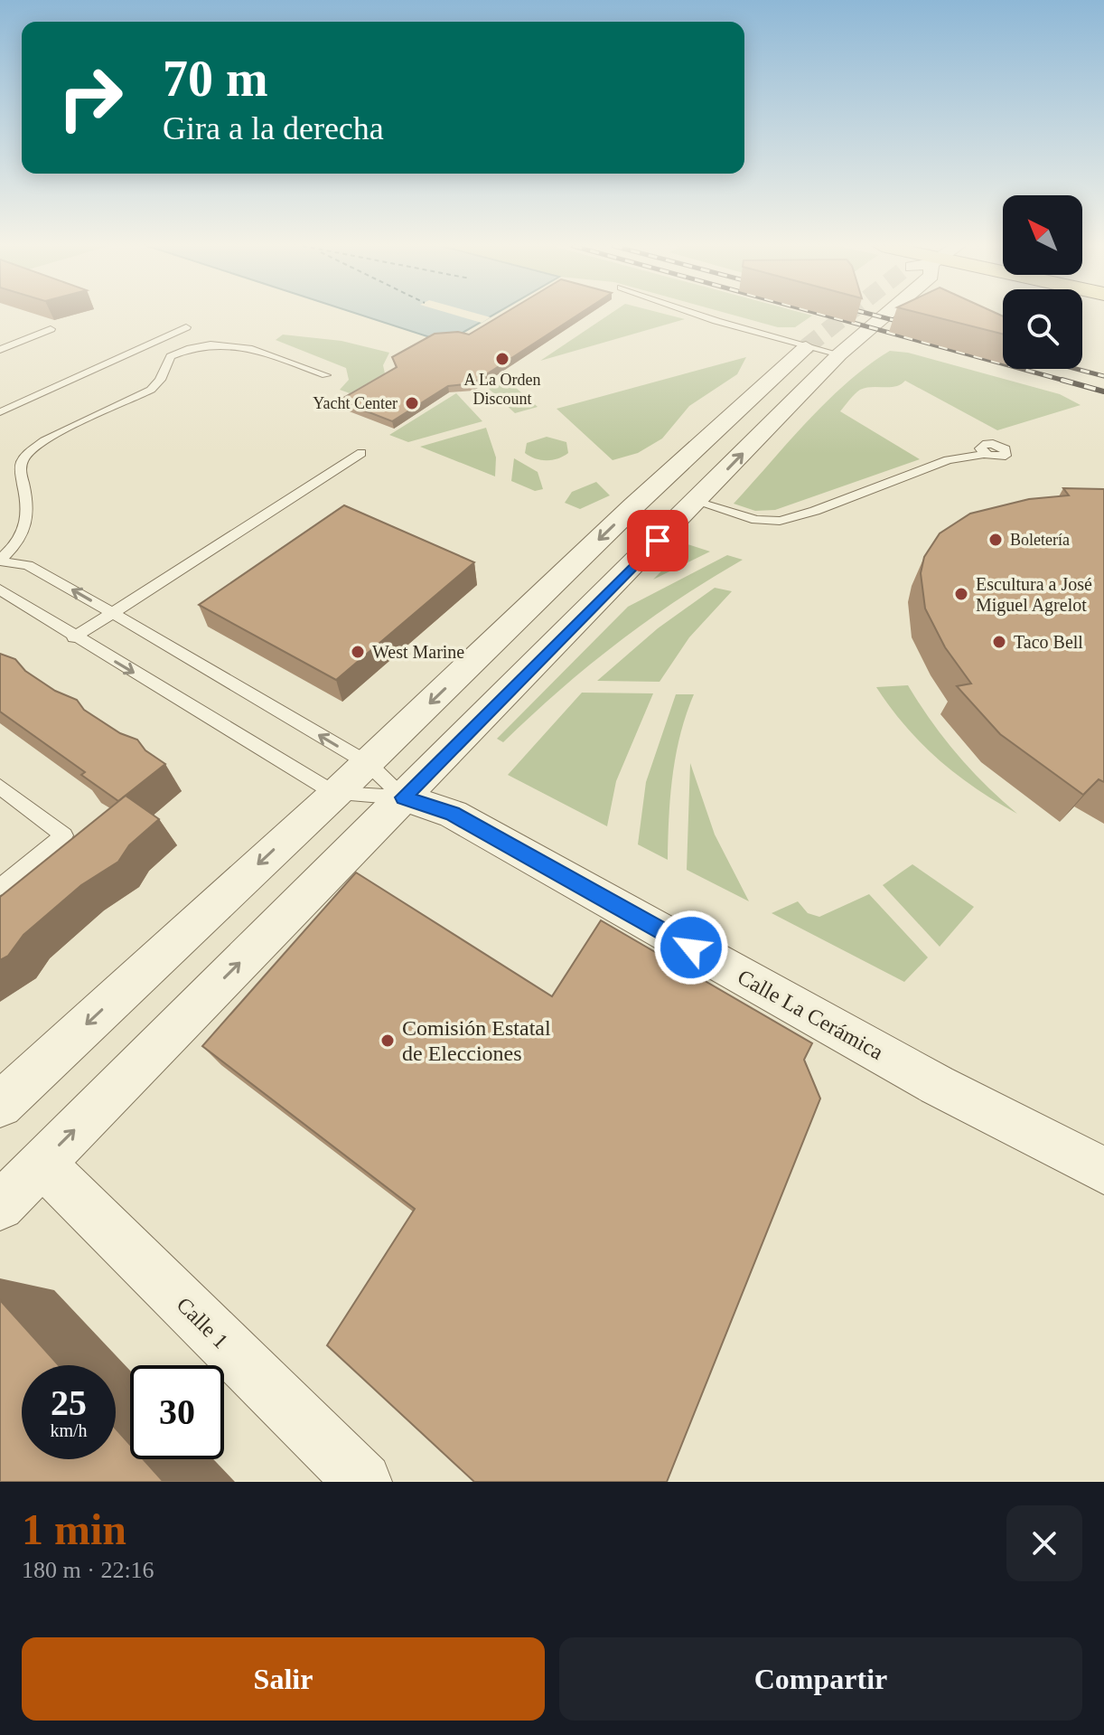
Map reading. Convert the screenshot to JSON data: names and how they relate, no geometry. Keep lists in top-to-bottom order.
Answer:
{
  "streets": {
    "street": ["Calle La Cerámica", "Calle 1"]
  },
  "places": [
    "A La Orden Discount",
    "Yacht Center",
    "Boletería",
    "Escultura a José Miguel Agrelot",
    "Taco Bell",
    "West Marine",
    "Comisión Estatal de Elecciones"
  ],
  "north": "top left",
  "page": {
    "turn": ["70 m", "Gira a la derecha"],
    "speed": "25 km/h",
    "limit": "30",
    "heading": ["1 min", "180 m · 22:16"],
    "buttons": ["Salir", "Compartir"]
  }
}
